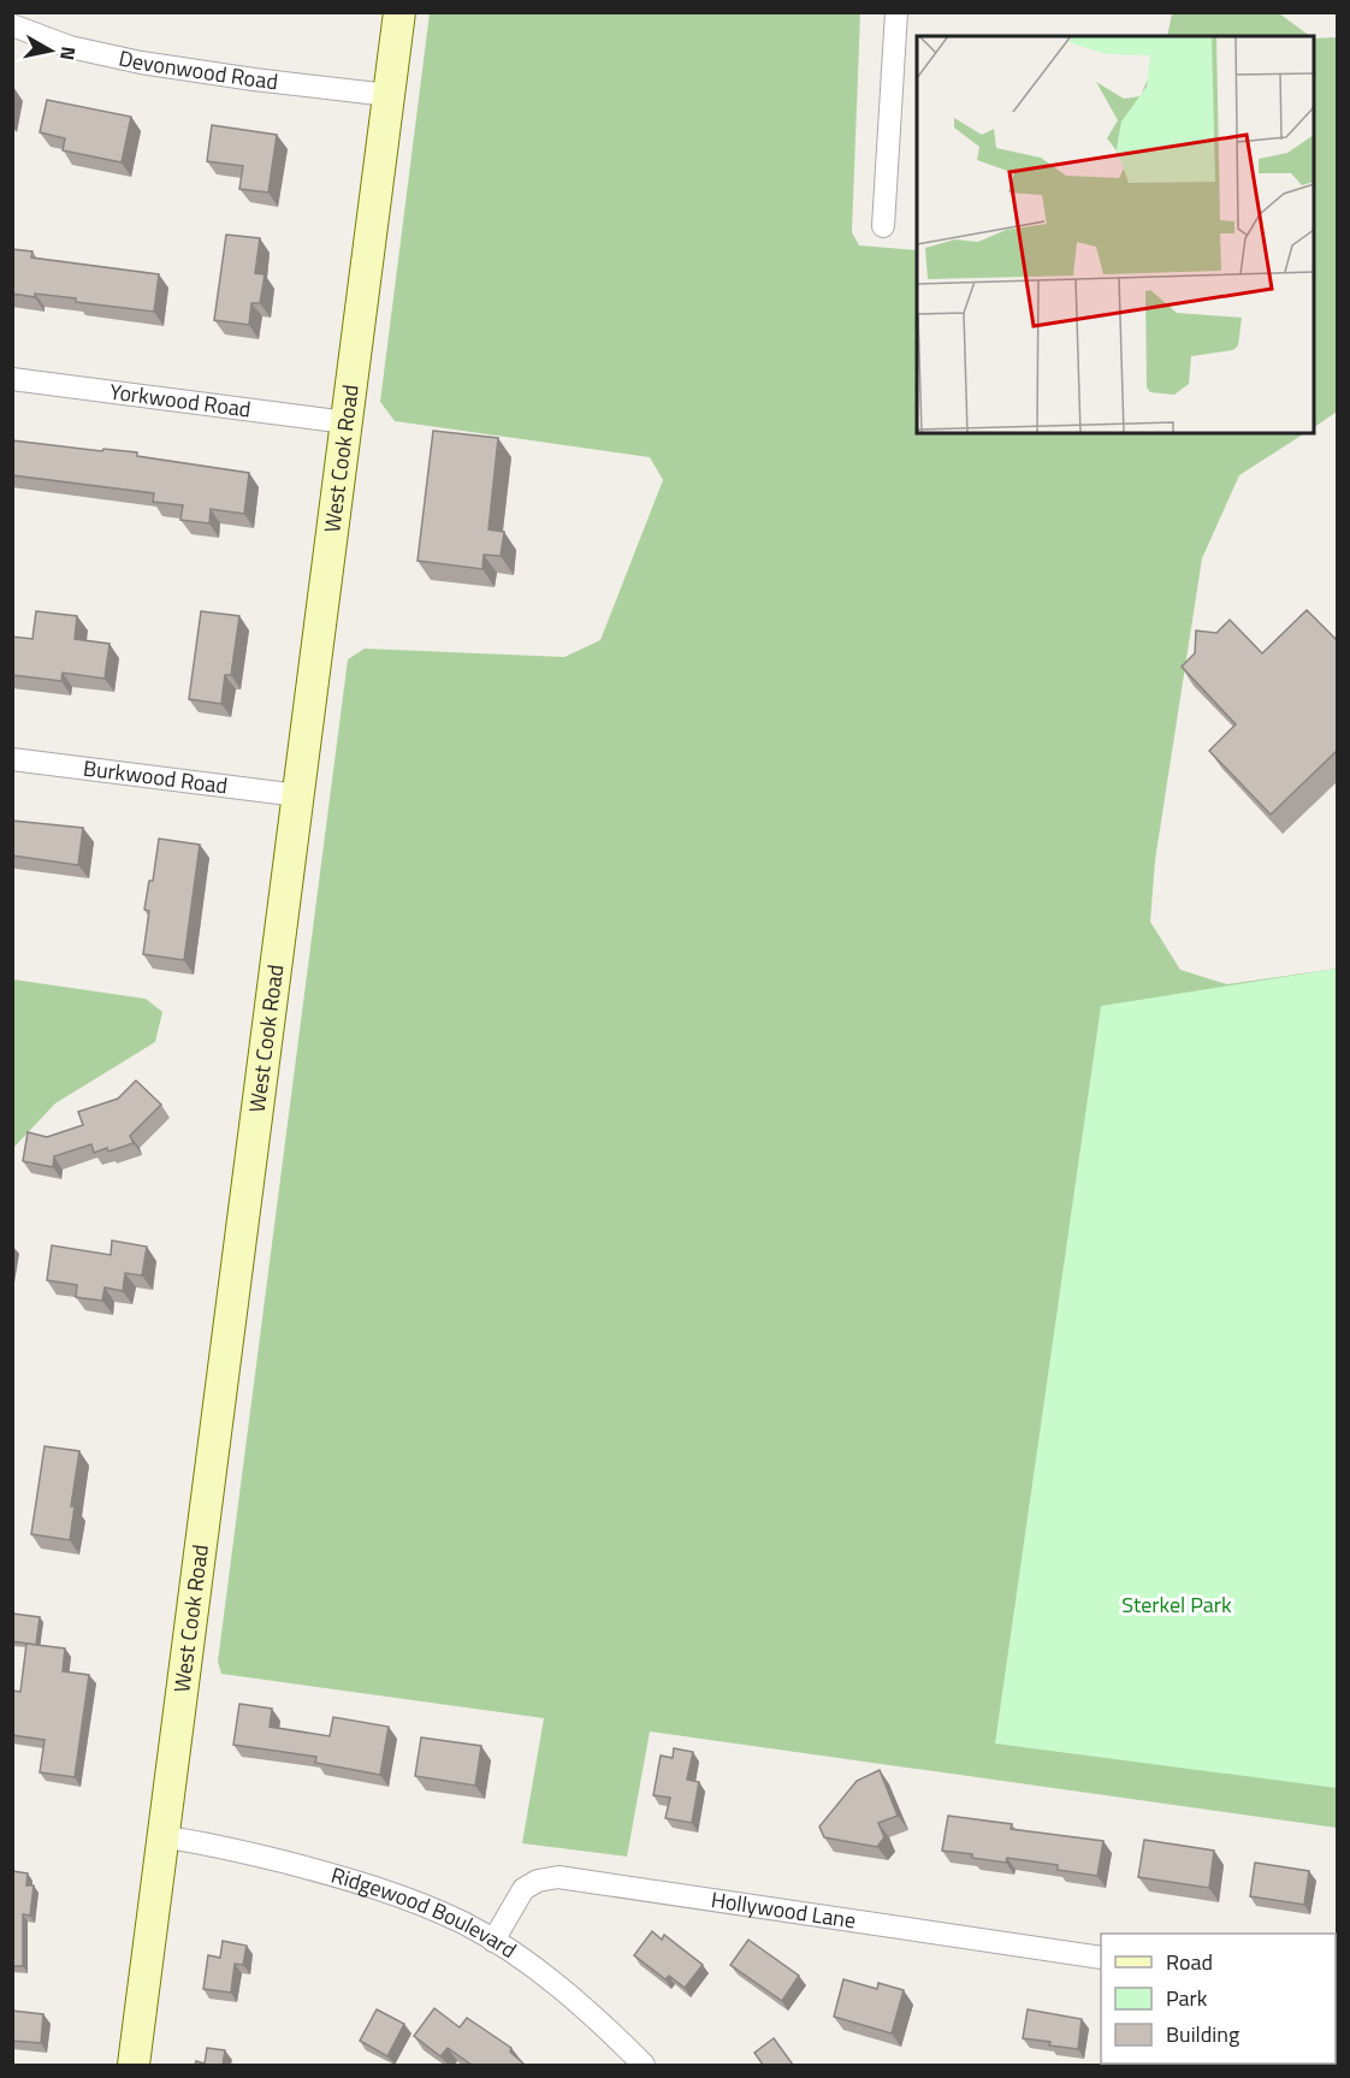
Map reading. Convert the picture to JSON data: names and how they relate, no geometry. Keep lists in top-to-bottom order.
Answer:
{
  "streets": {
    "main road": ["West Cook Road"],
    "street": [
      "Devonwood Road",
      "Yorkwood Road",
      "Burkwood Road",
      "Hollywood Lane",
      "Ridgewood Boulevard"
    ]
  },
  "crossings": [
    ["Devonwood Road", "West Cook Road"],
    ["Yorkwood Road", "West Cook Road"],
    ["West Cook Road", "Burkwood Road"],
    ["West Cook Road", "Ridgewood Boulevard"],
    ["Hollywood Lane", "Ridgewood Boulevard"]
  ],
  "parks": ["Sterkel Park"],
  "legend": ["Road", "Park", "Building"],
  "north": "right"
}
